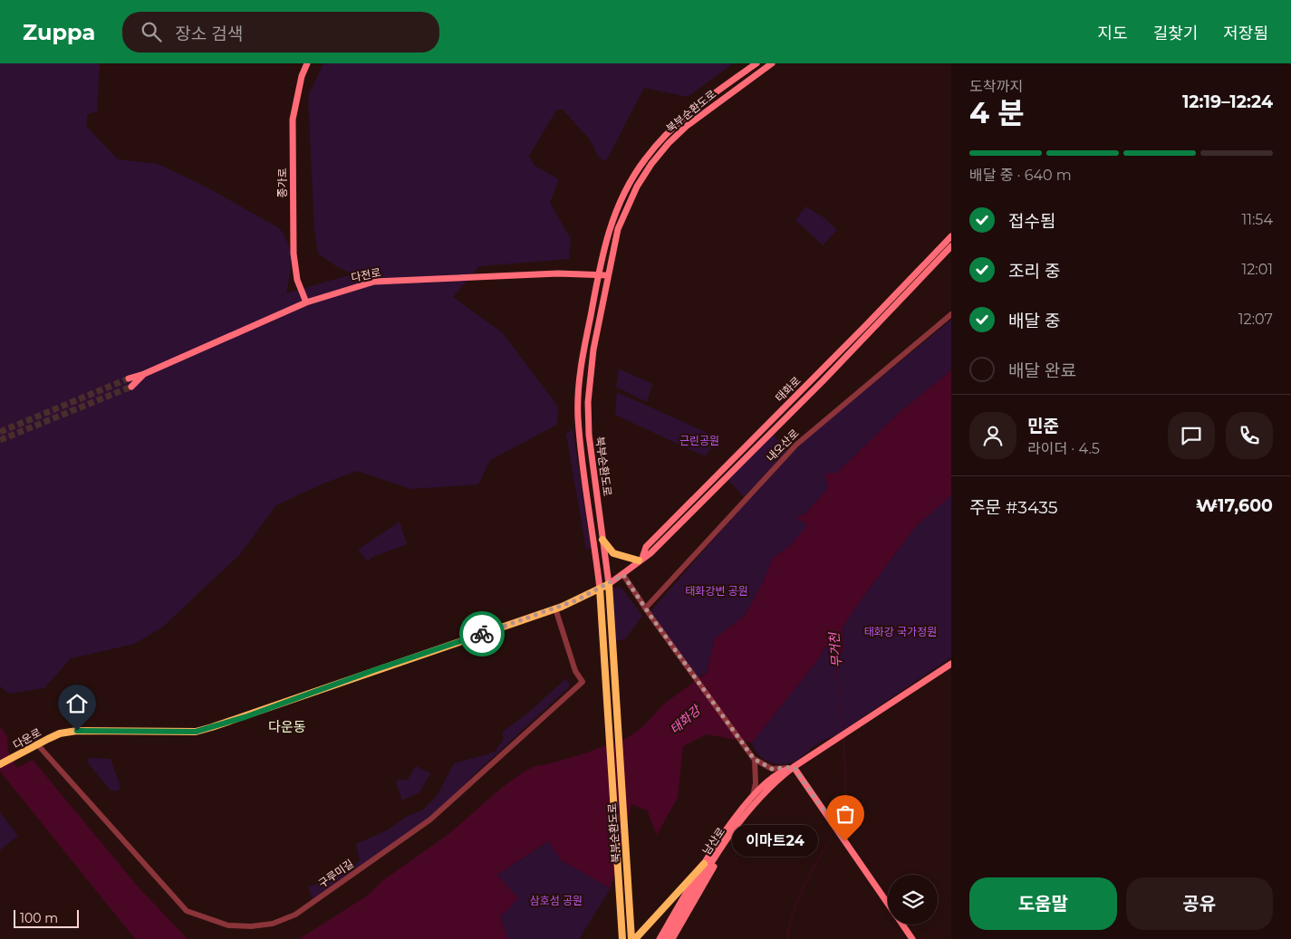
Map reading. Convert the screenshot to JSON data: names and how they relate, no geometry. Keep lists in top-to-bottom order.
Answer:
{
  "streets": {
    "main road": [
      "북부순환도로",
      "종가로",
      "다전로",
      "태화로",
      "다운로",
      "남산로"
    ],
    "street": ["내오산로", "구루미길"]
  },
  "crossings": [
    ["북부순환도로", "다전로"],
    ["북부순환도로", "태화로"],
    ["북부순환도로", "다운로"],
    ["종가로", "다전로"],
    ["태화로", "다운로"],
    ["다운로", "구루미길"]
  ],
  "districts": ["다운동"],
  "water": ["무거천", "태화강"],
  "parks": [
    "근린공원",
    "태화강변 공원",
    "태화강 국가정원",
    "삼호섬 공원"
  ],
  "places": ["이마트24"],
  "scale_bar": "100 m",
  "page": {
    "header": "Zuppa",
    "search": "장소 검색",
    "nav": ["지도", "길찾기", "저장됨"],
    "heading": ["4 분", "도착까지", "12:19–12:24"],
    "panel": [
      "민준",
      "라이더 · 4.5",
      "주문 #3435",
      "₩17,600"
    ],
    "bar": "배달 중 · 640 m",
    "list": [
      ["접수됨", "11:54"],
      ["조리 중", "12:01"],
      ["배달 중", "12:07"],
      "배달 완료"
    ],
    "bubble": "이마트24",
    "buttons": ["도움말", "공유"],
    "scale": "100 m"
  }
}
